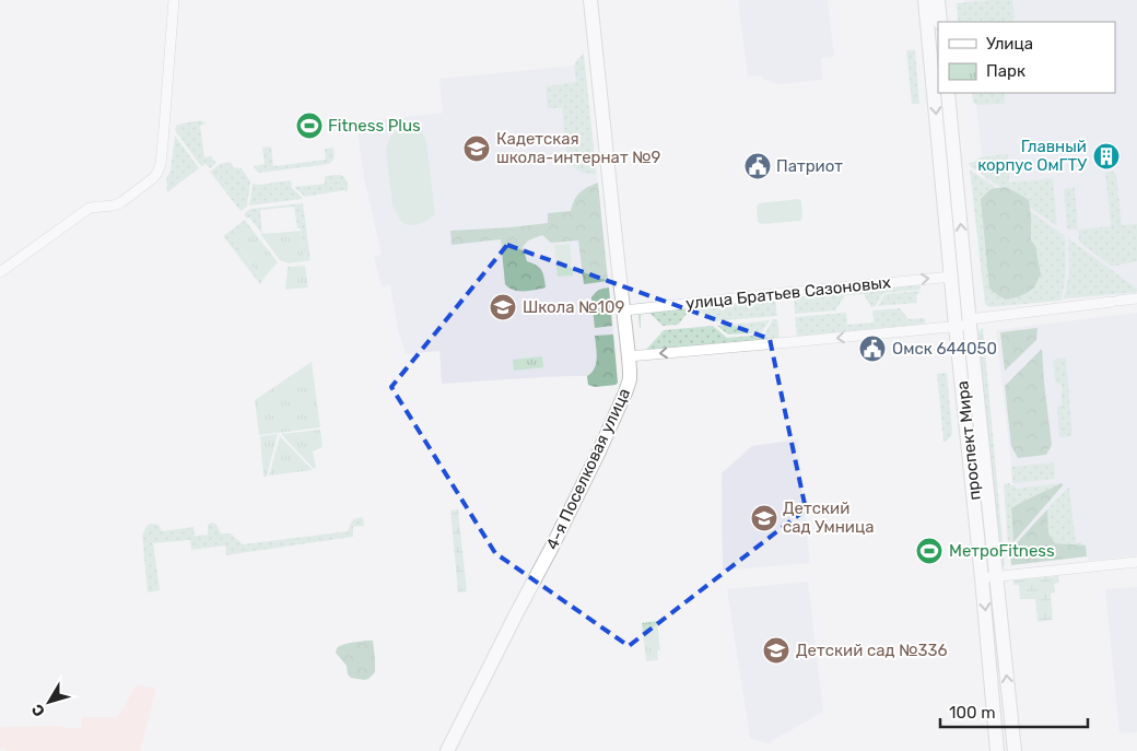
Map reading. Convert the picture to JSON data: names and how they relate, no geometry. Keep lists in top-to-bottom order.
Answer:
{
  "streets": {
    "main road": ["проспект Мира", "4-я Поселковая улица"],
    "street": ["улица Братьев Сазоновых"]
  },
  "crossings": [
    ["улица Братьев Сазоновых", "проспект Мира"],
    ["улица Братьев Сазоновых", "4-я Поселковая улица"]
  ],
  "places": {
    "sports": ["Fitness Plus", "МетроFitness"],
    "school or university": [
      "Кадетская школа-интернат №9",
      "Школа №109",
      "Детский сад Умница",
      "Детский сад №336"
    ],
    "building": ["Главный корпус ОмГТУ"],
    "public building": ["Патриот", "Омск 644050"]
  },
  "legend": ["Улица", "Парк"],
  "scale_bar": "100 m",
  "north": "bottom left"
}
